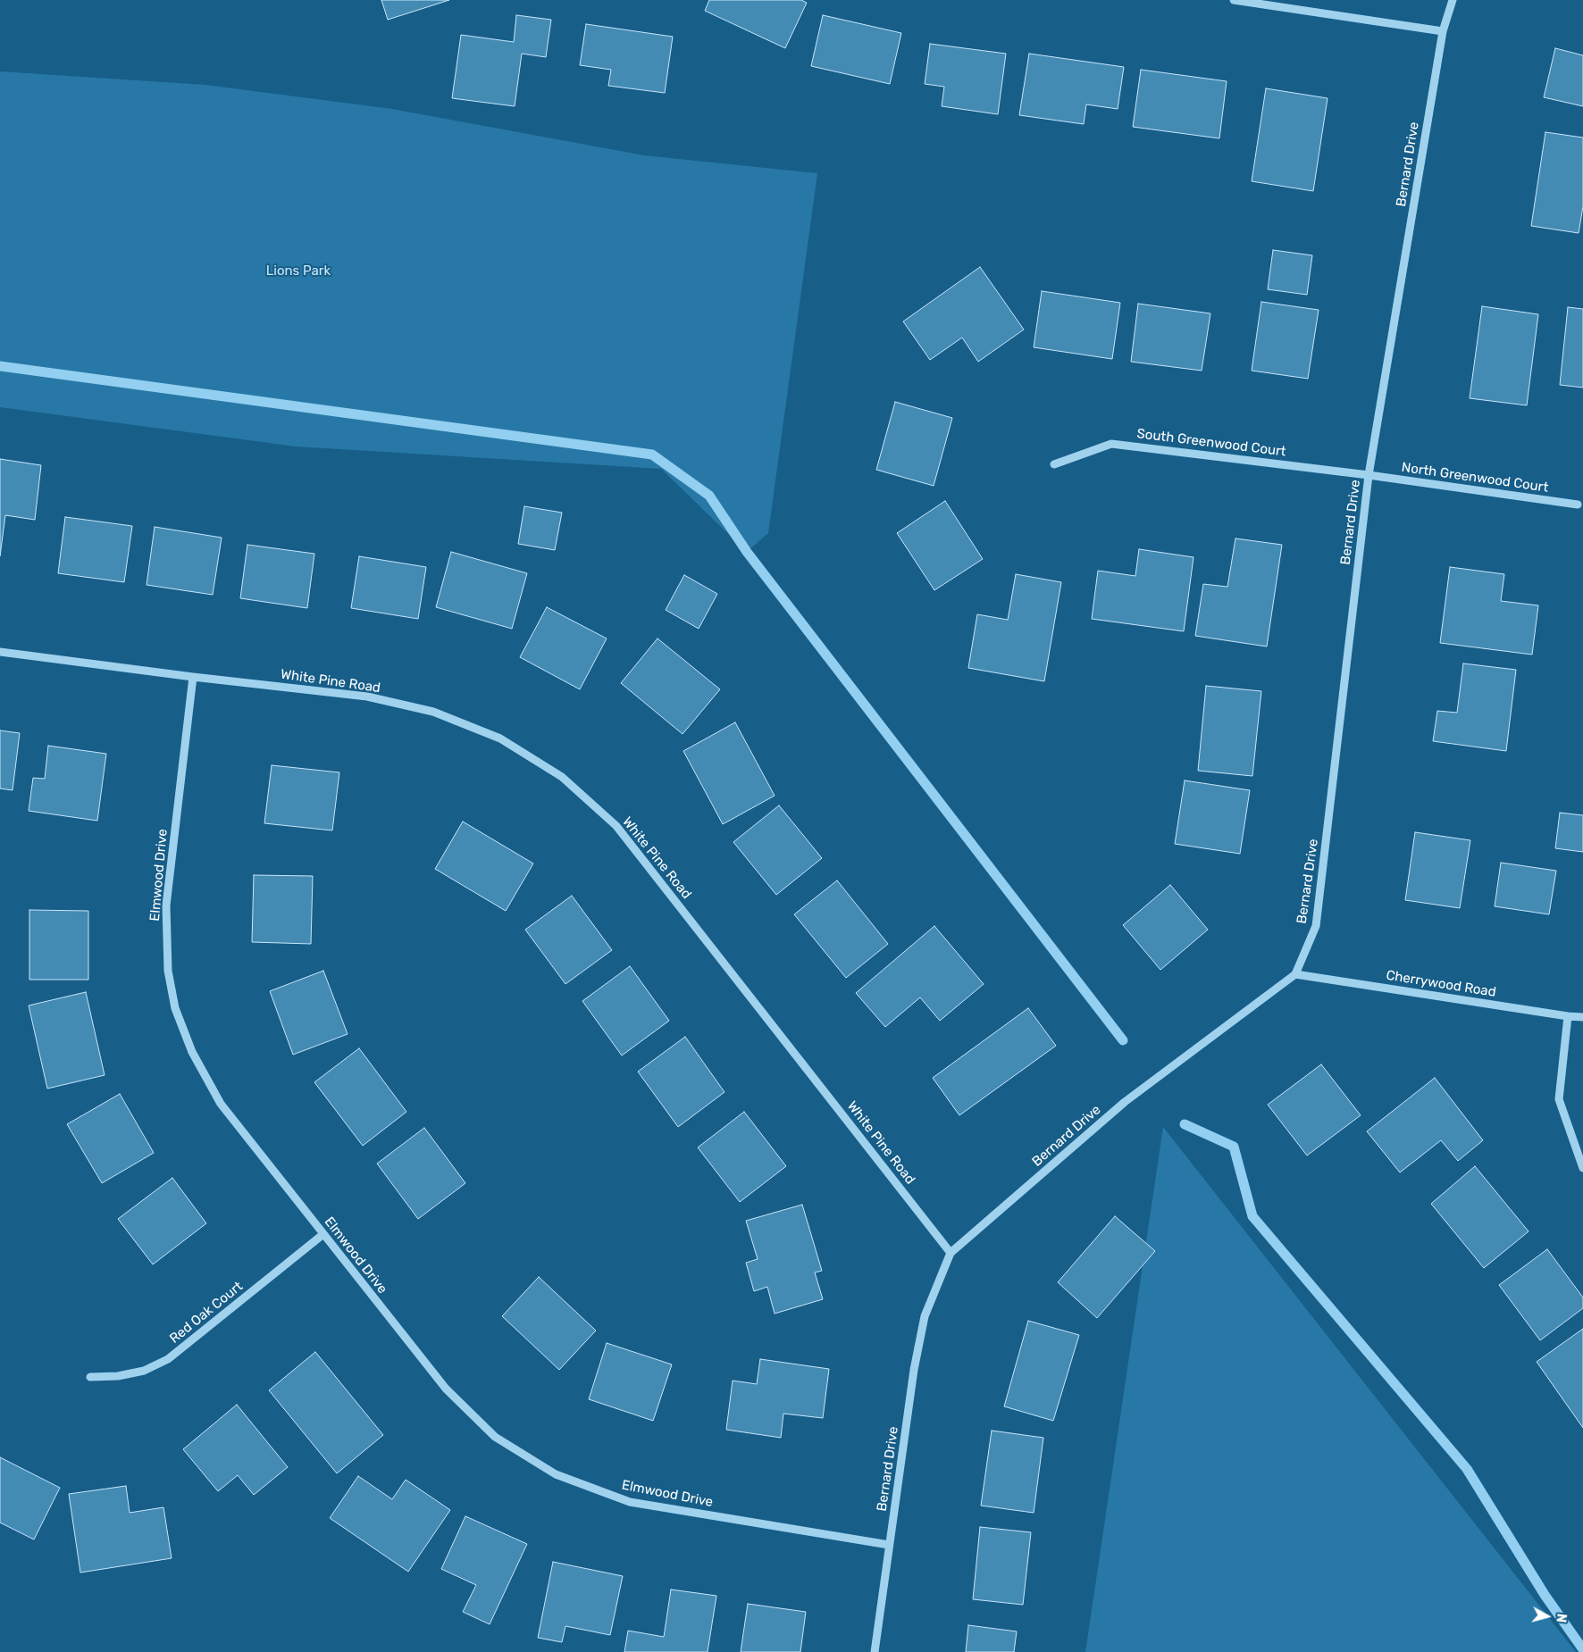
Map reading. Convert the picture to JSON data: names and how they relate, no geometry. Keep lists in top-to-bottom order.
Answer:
{
  "streets": {
    "street": [
      "Bernard Drive",
      "South Greenwood Court",
      "North Greenwood Court",
      "White Pine Road",
      "Elmwood Drive",
      "Cherrywood Road",
      "Red Oak Court"
    ]
  },
  "crossings": [
    ["Bernard Drive", "South Greenwood Court"],
    ["Bernard Drive", "North Greenwood Court"],
    ["Bernard Drive", "White Pine Road"],
    ["Bernard Drive", "Elmwood Drive"],
    ["Bernard Drive", "Cherrywood Road"],
    ["South Greenwood Court", "North Greenwood Court"],
    ["White Pine Road", "Elmwood Drive"],
    ["Elmwood Drive", "Red Oak Court"]
  ],
  "parks": ["Lions Park"],
  "north": "right"
}
